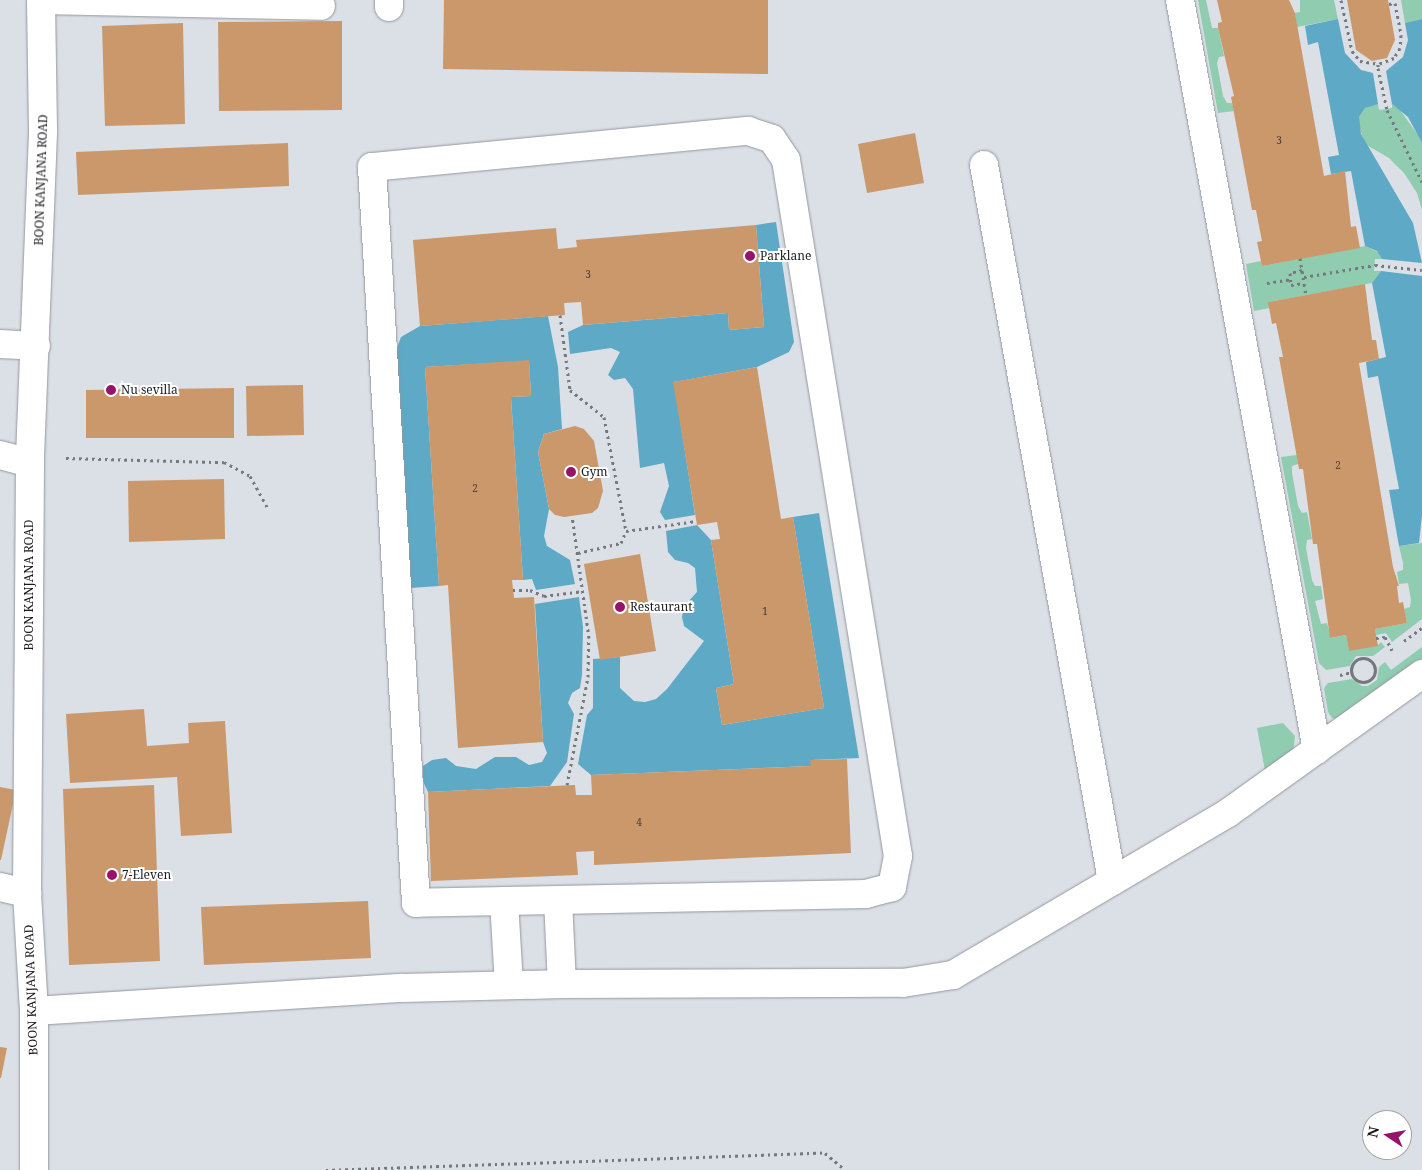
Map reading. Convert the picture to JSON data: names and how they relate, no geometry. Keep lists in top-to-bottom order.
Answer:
{
  "streets": {
    "street": ["BOON KANJANA ROAD"]
  },
  "places": [
    "Parklane",
    "Nu sevilla",
    "Gym",
    "Restaurant",
    "7-Eleven"
  ],
  "house_numbers": [
    "3",
    "3",
    "2",
    "2",
    "1",
    "4"
  ],
  "north": "left"
}
